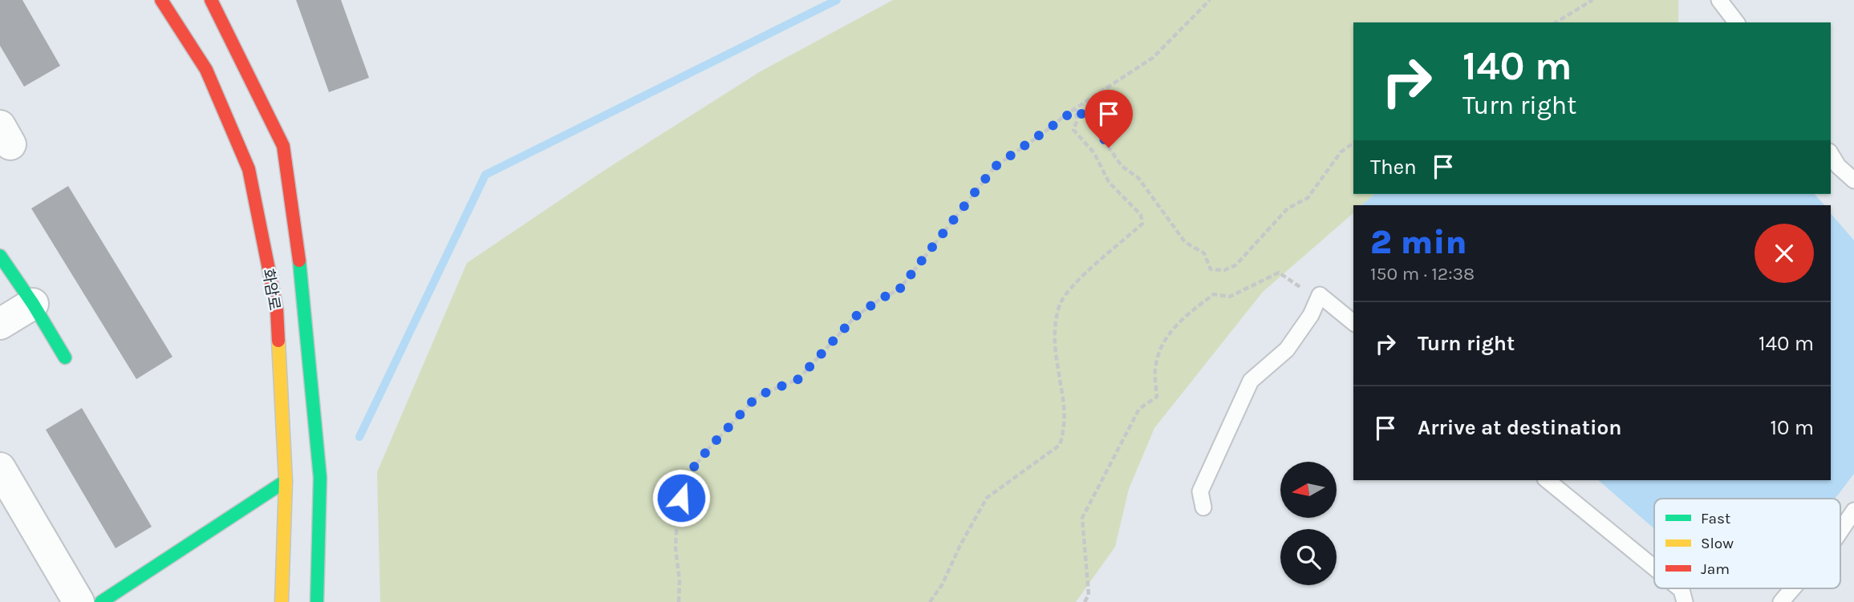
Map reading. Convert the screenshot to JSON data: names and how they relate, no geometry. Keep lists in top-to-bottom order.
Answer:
{
  "streets": {
    "main road": ["화암로"]
  },
  "legend": ["Fast", "Slow", "Jam"],
  "north": "left",
  "page": {
    "turn": ["140 m", "Turn right"],
    "then": "Then",
    "heading": ["2 min", "150 m · 12:38"],
    "list": [
      {
        "name": "Turn right",
        "value": "140 m"
      },
      {
        "name": "Arrive at destination",
        "value": "10 m"
      }
    ]
  }
}
